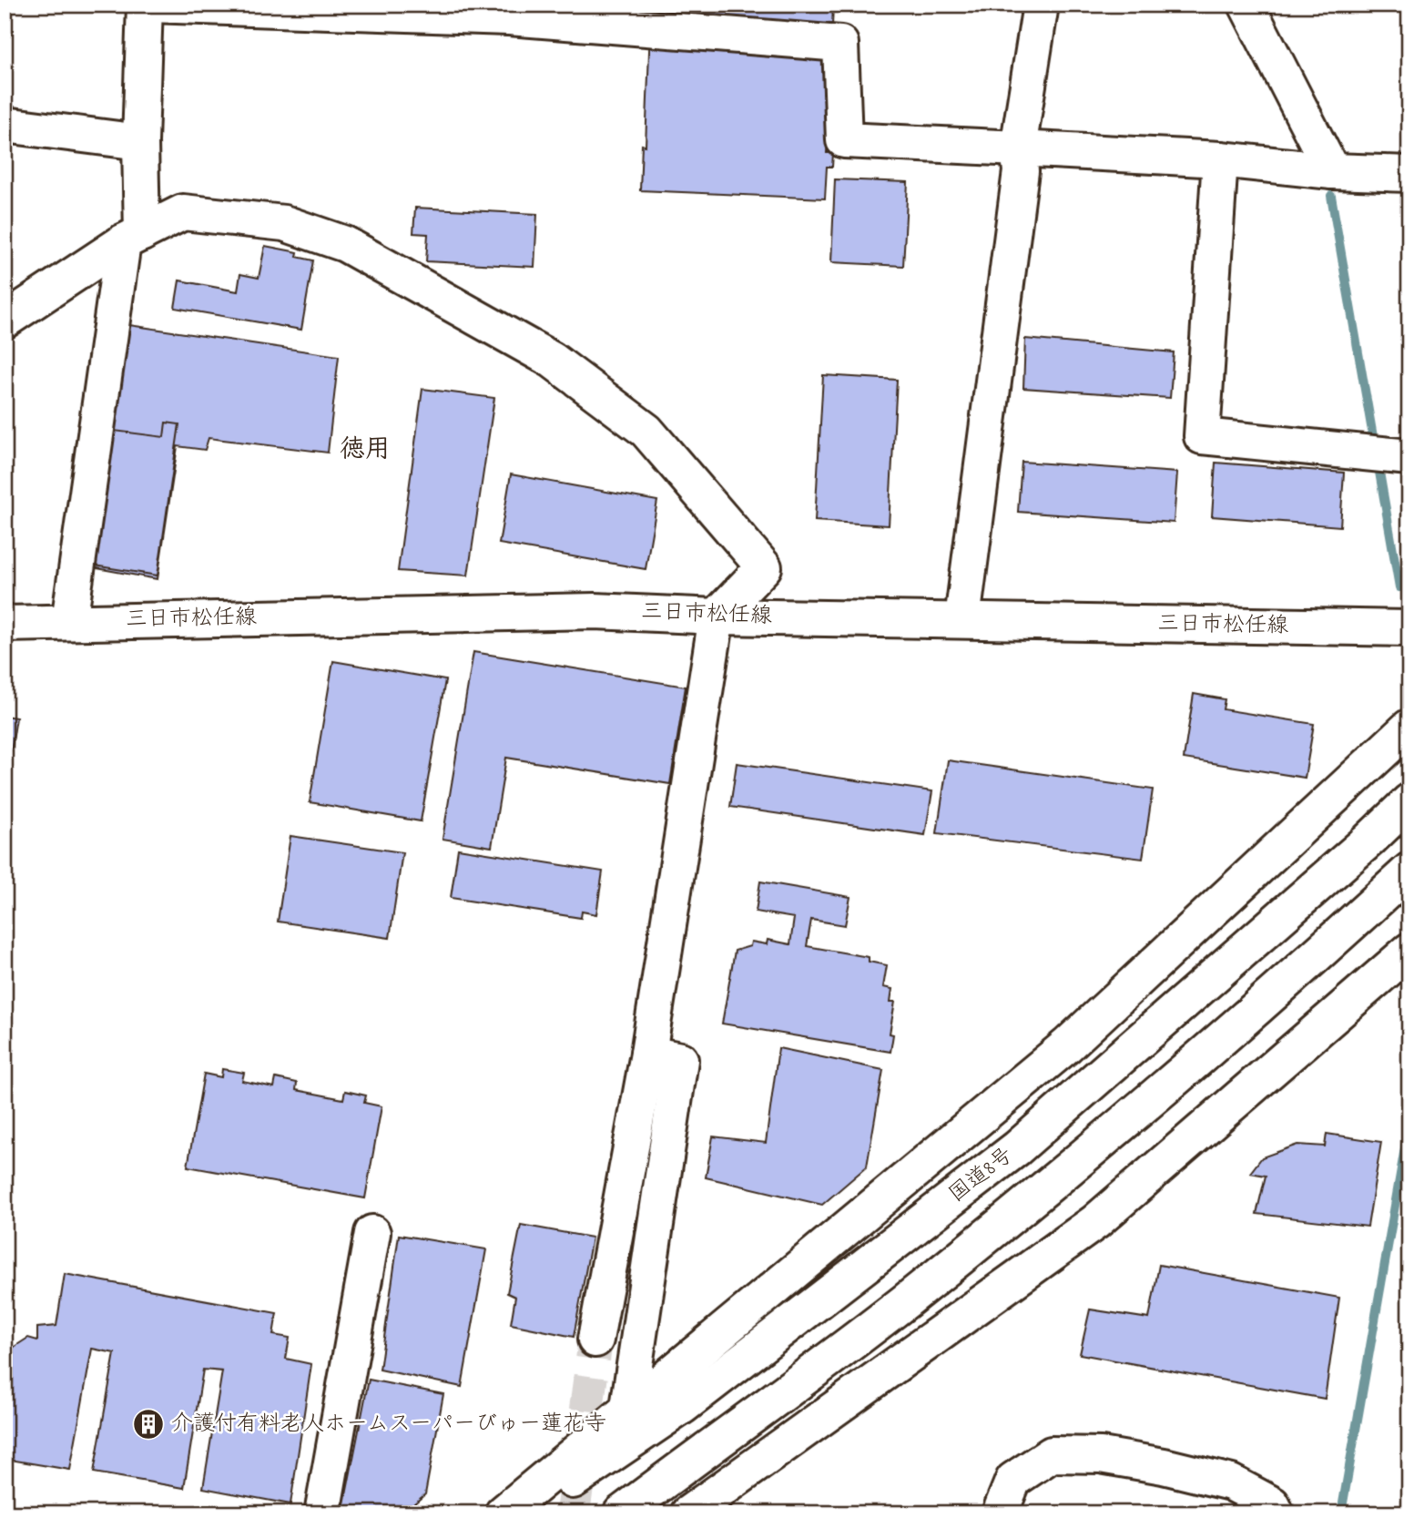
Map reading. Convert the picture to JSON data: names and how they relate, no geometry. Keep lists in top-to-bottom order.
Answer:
{
  "streets": {
    "main road": ["三日市松任線", "国道8号"]
  },
  "districts": ["徳用"],
  "places": {
    "building": ["介護付有料老人ホームスーパーびゅー蓮花寺"]
  }
}
